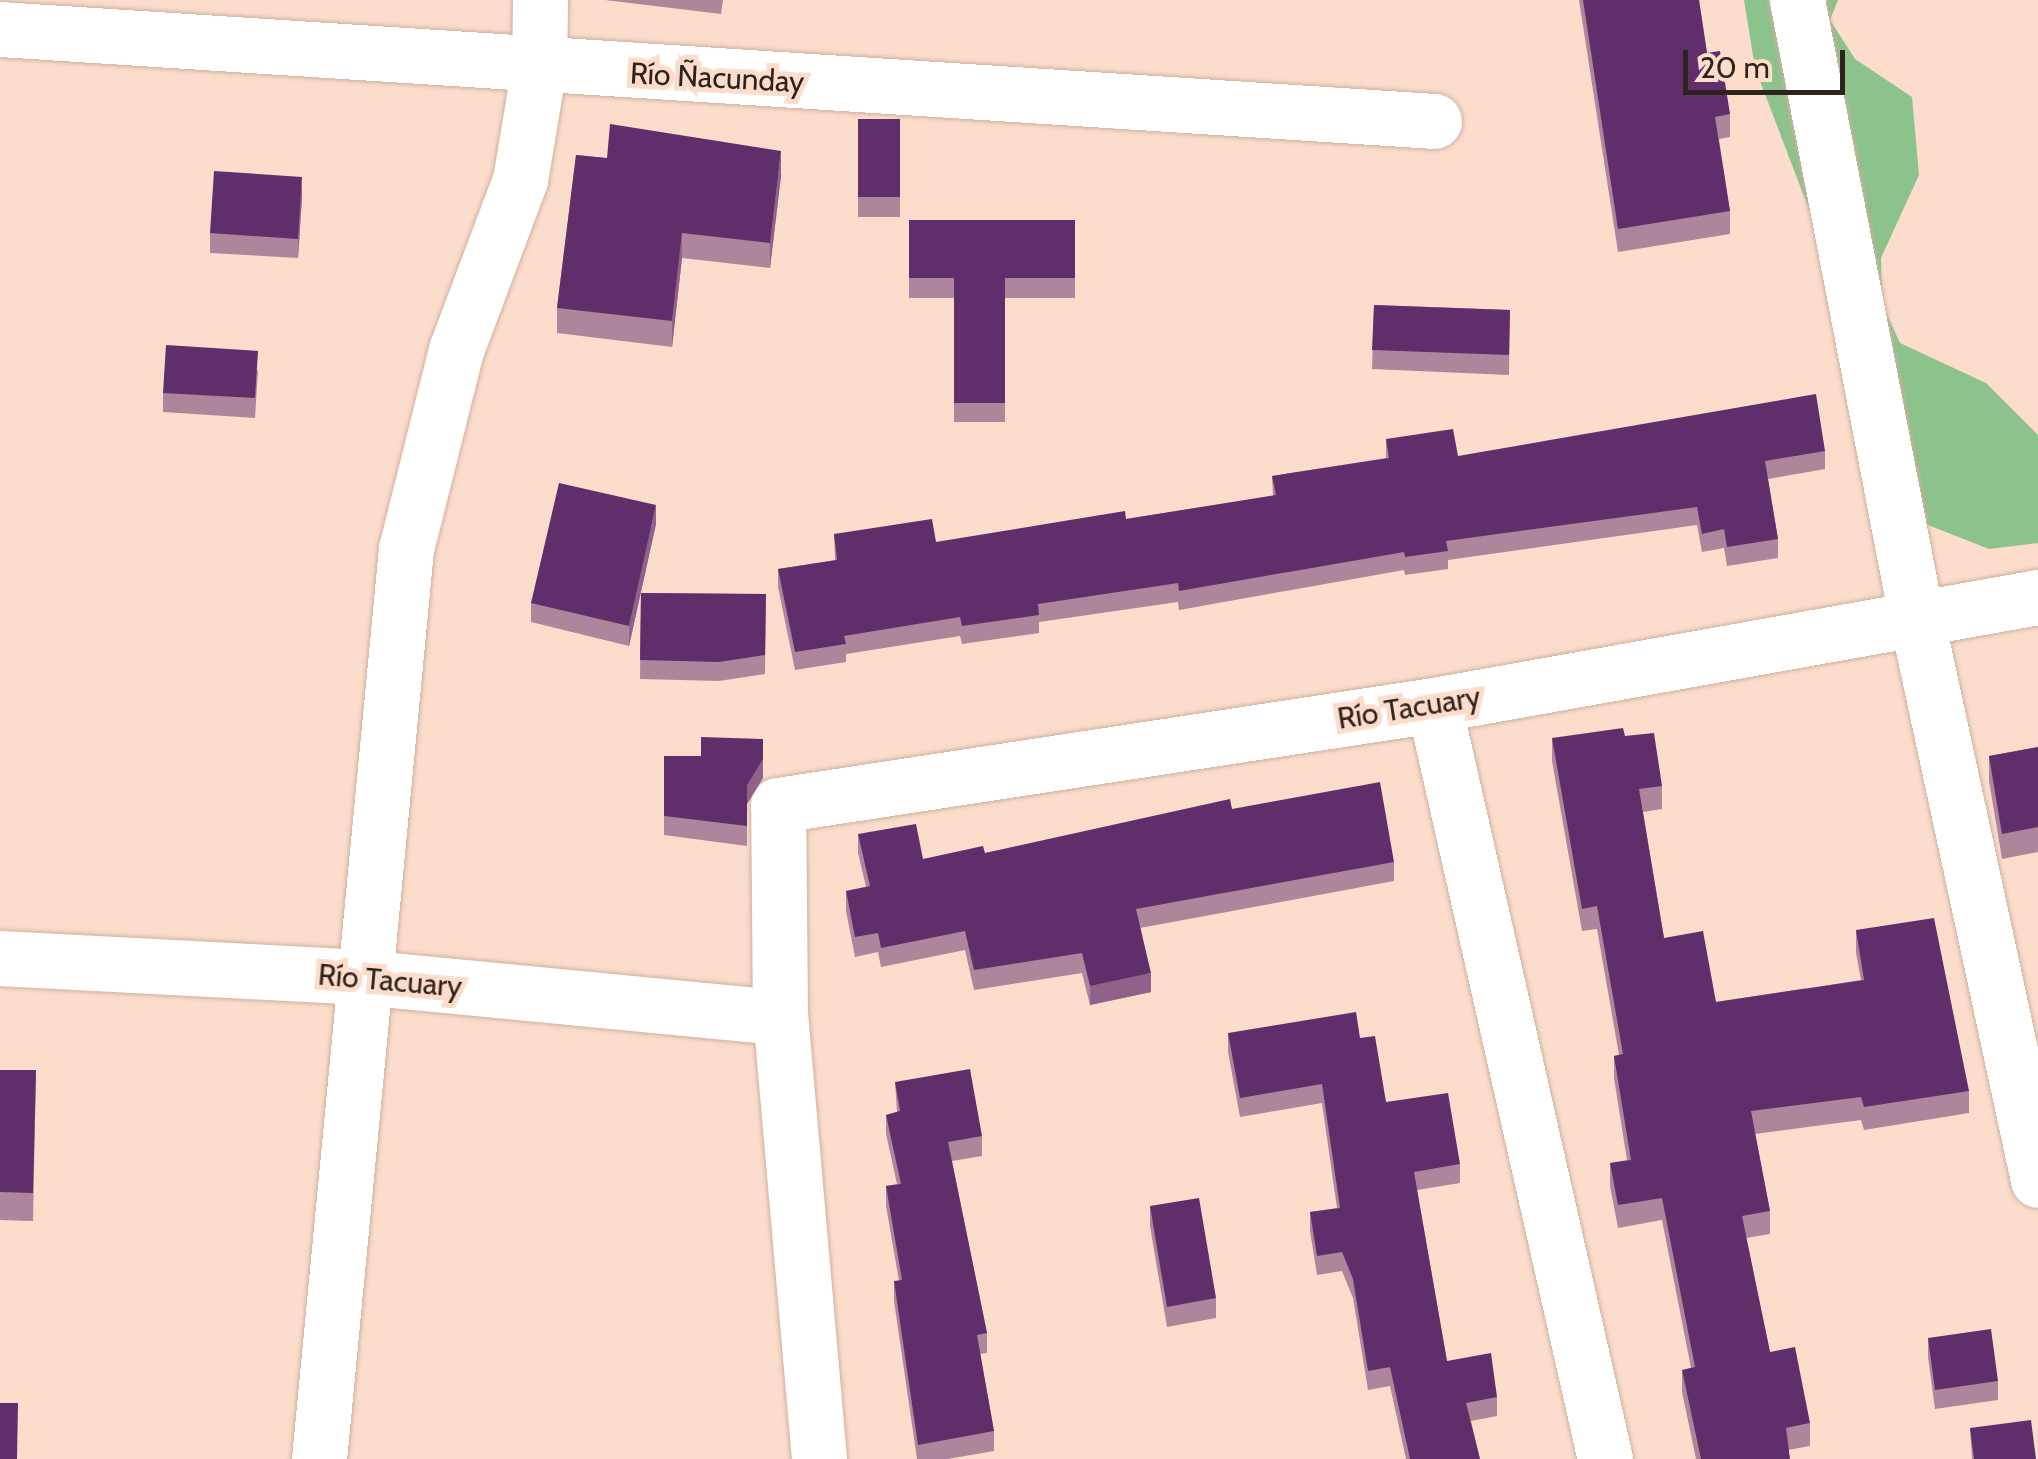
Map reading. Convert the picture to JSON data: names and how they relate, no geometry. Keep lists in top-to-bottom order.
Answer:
{
  "streets": {
    "street": ["Río Ñacunday", "Río Tacuary"]
  },
  "scale_bar": "20 m"
}
